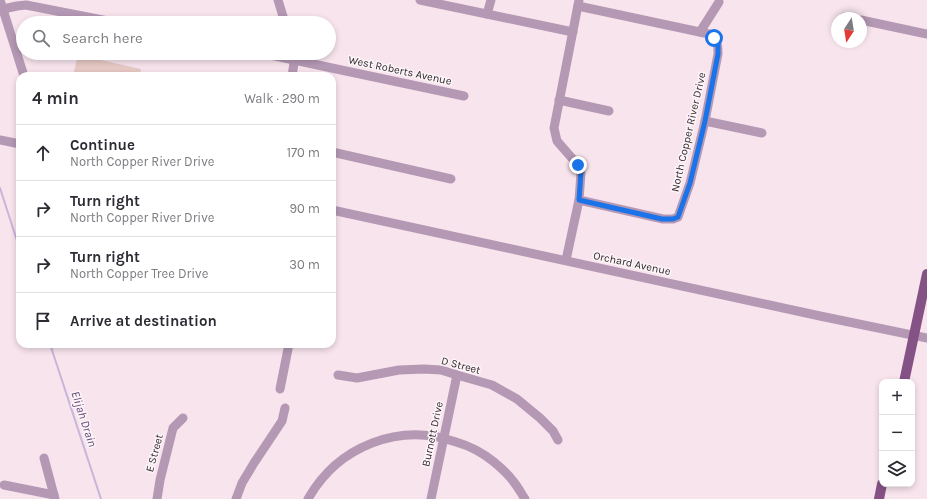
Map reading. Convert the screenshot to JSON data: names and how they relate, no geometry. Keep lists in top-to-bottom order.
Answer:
{
  "streets": {
    "street": [
      "West Roberts Avenue",
      "North Copper River Drive",
      "Orchard Avenue",
      "D Street",
      "Burnett Drive",
      "E Street"
    ]
  },
  "crossings": [
    ["D Street", "Burnett Drive"]
  ],
  "water": ["Elijah Drain"],
  "north": "bottom",
  "page": {
    "search": "Search here",
    "heading": ["4 min", "Walk · 290 m"],
    "list": [
      ["Continue", "North Copper River Drive", "170 m"],
      ["Turn right", "North Copper River Drive", "90 m"],
      ["Turn right", "North Copper Tree Drive", "30 m"],
      "Arrive at destination"
    ],
    "map_buttons": ["+", "−"]
  }
}
